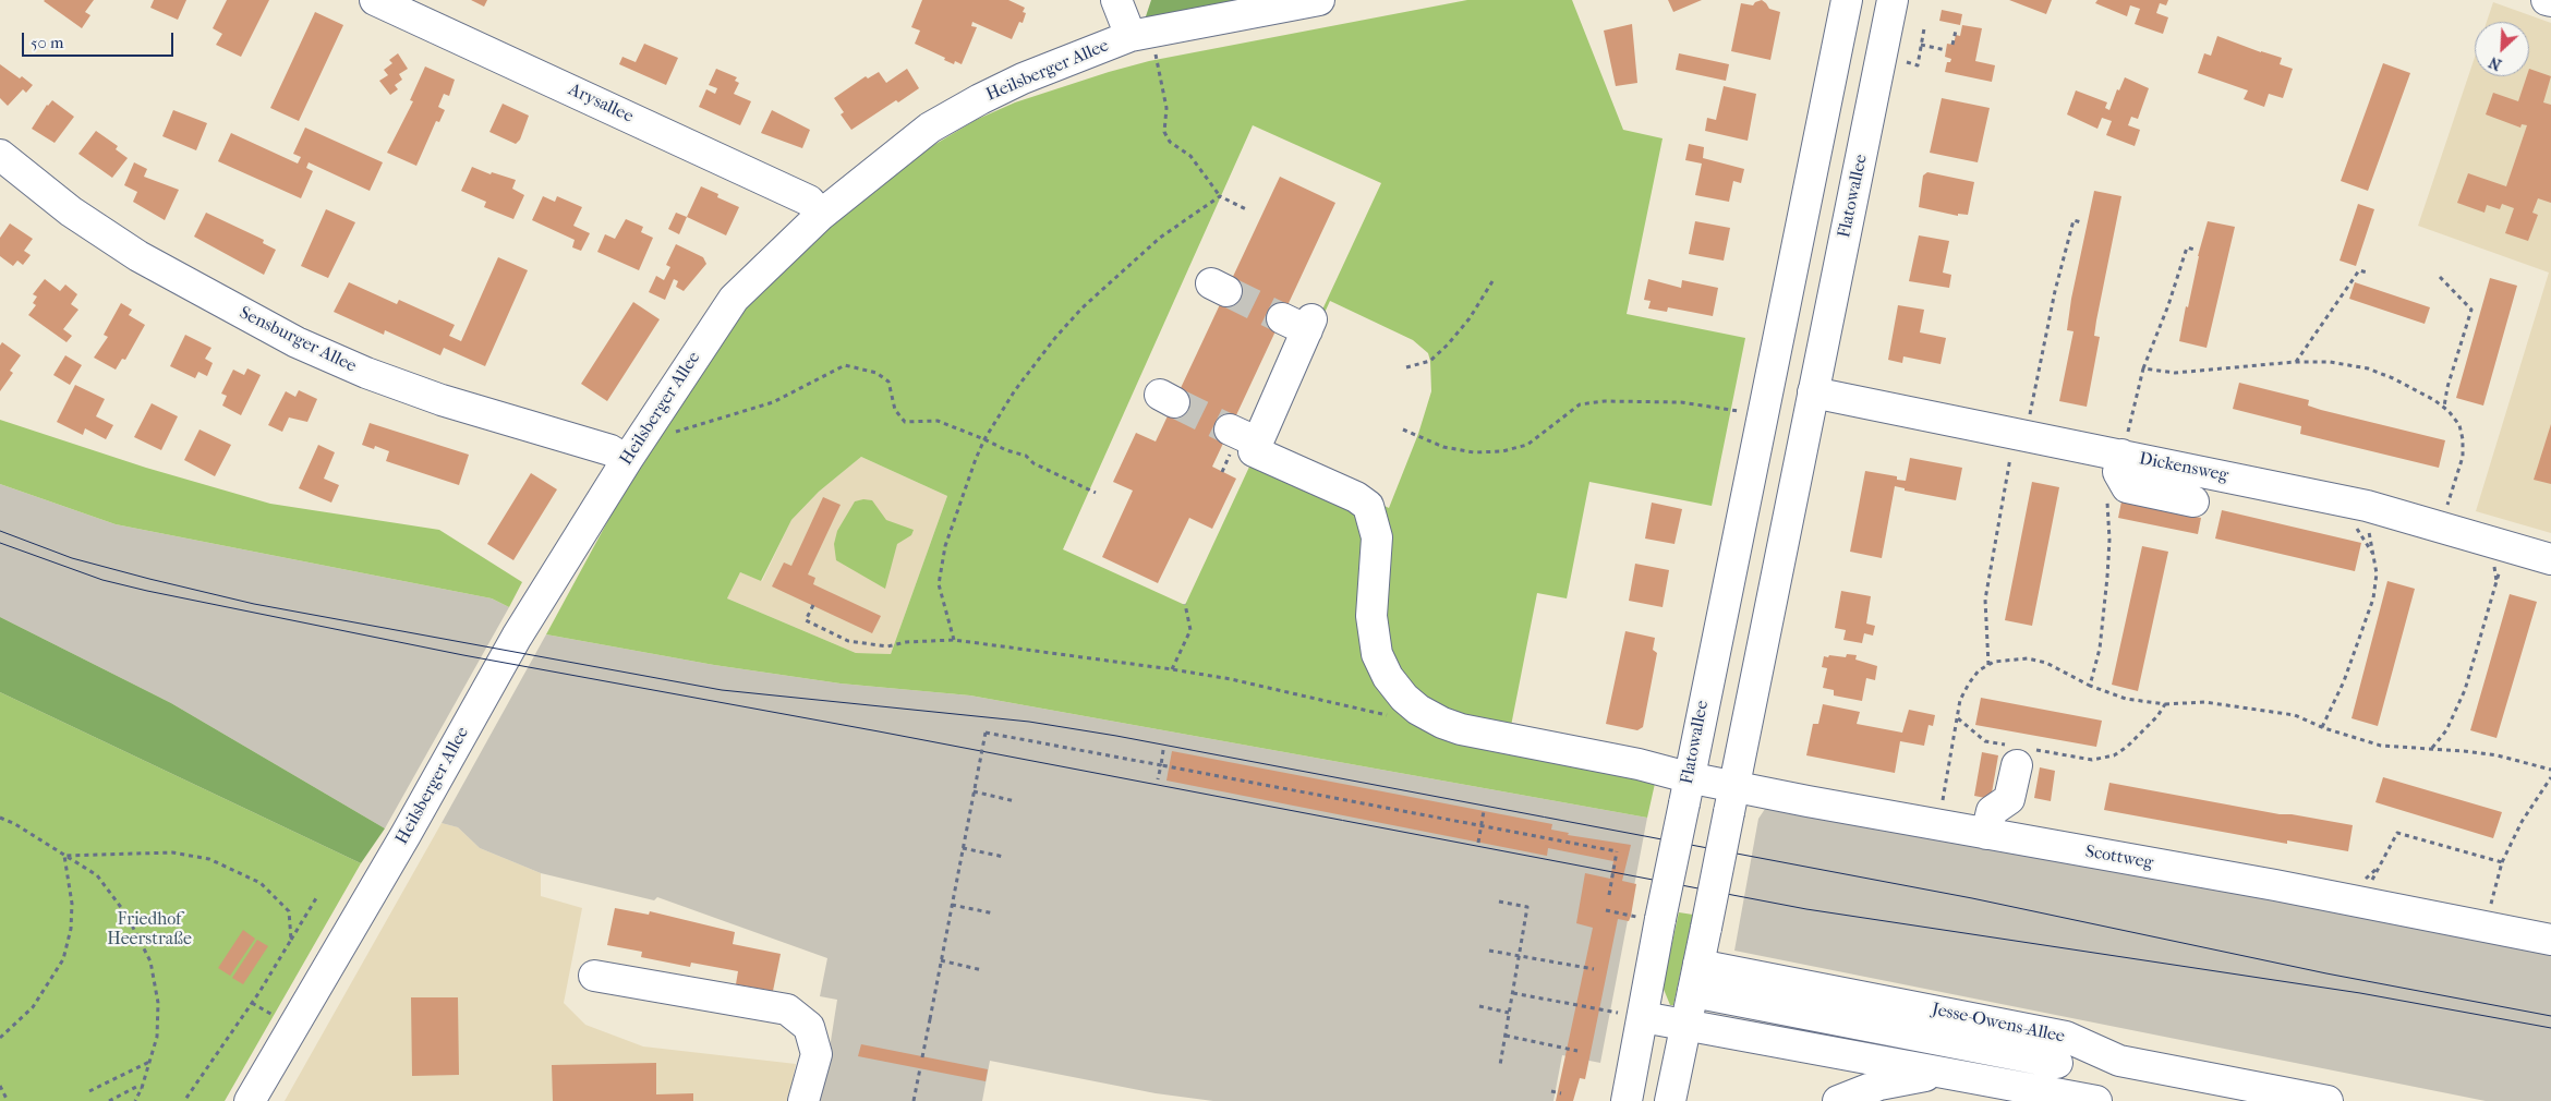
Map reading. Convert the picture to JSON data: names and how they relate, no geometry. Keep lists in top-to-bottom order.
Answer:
{
  "streets": {
    "street": [
      "Heilsberger Allee",
      "Arysallee",
      "Flatowallee",
      "Sensburger Allee",
      "Dickensweg",
      "Scottweg",
      "Jesse-Owens-Allee"
    ]
  },
  "crossings": [
    ["Heilsberger Allee", "Arysallee"],
    ["Heilsberger Allee", "Sensburger Allee"],
    ["Flatowallee", "Dickensweg"],
    ["Flatowallee", "Scottweg"],
    ["Flatowallee", "Jesse-Owens-Allee"]
  ],
  "parks": ["Friedhof Heerstraße"],
  "scale_bar": "50 m",
  "north": "bottom left"
}
